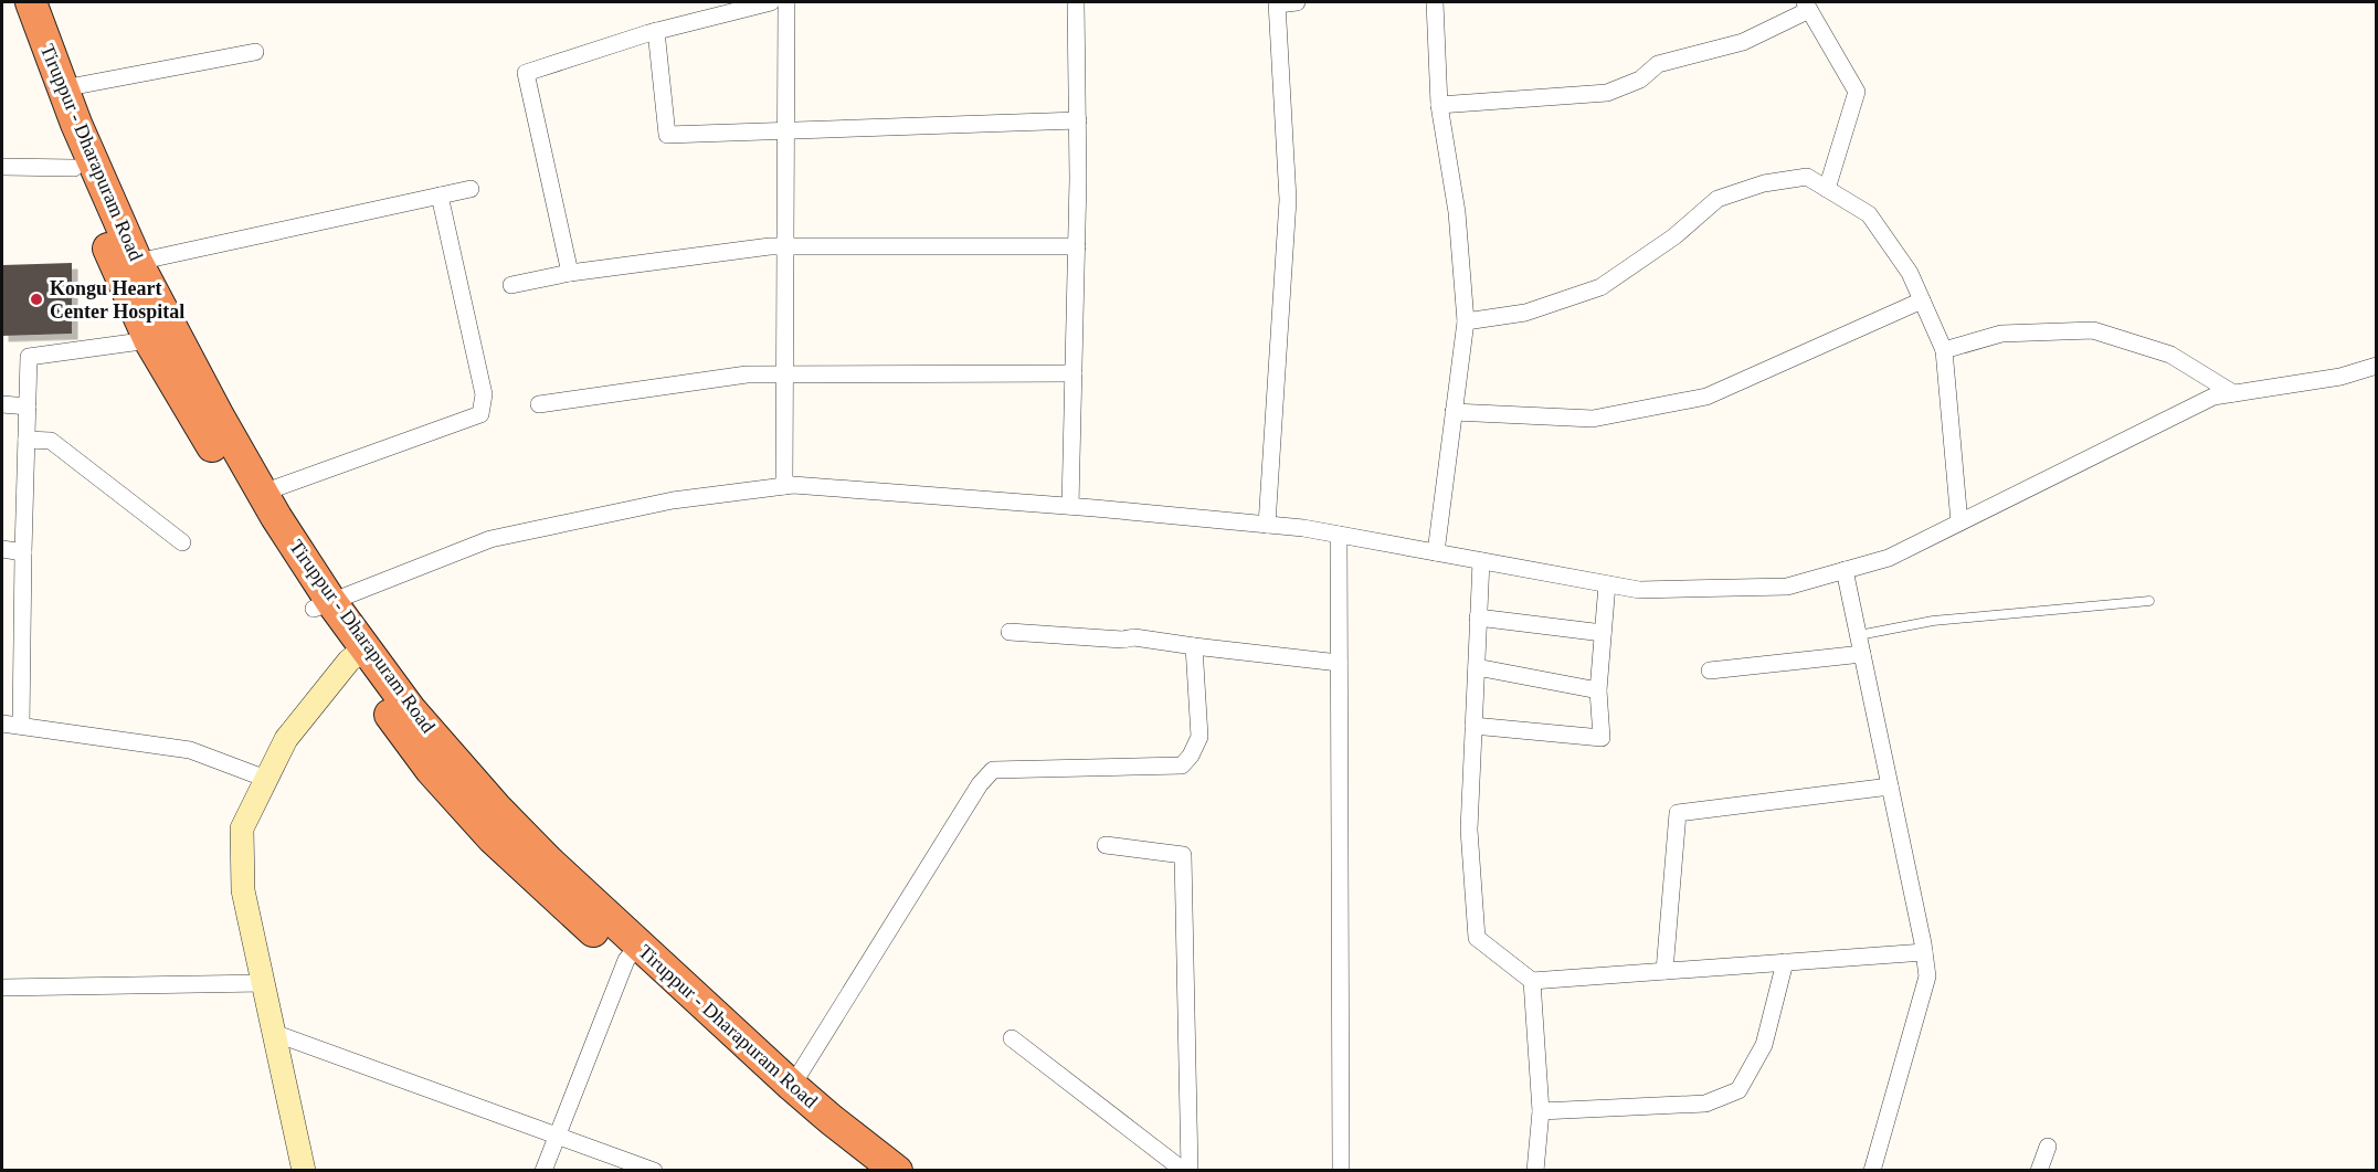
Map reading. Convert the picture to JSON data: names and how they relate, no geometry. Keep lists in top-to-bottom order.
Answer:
{
  "streets": {
    "highway": ["Tiruppur - Dharapuram Road"]
  },
  "places": ["Kongu Heart Center Hospital"]
}
